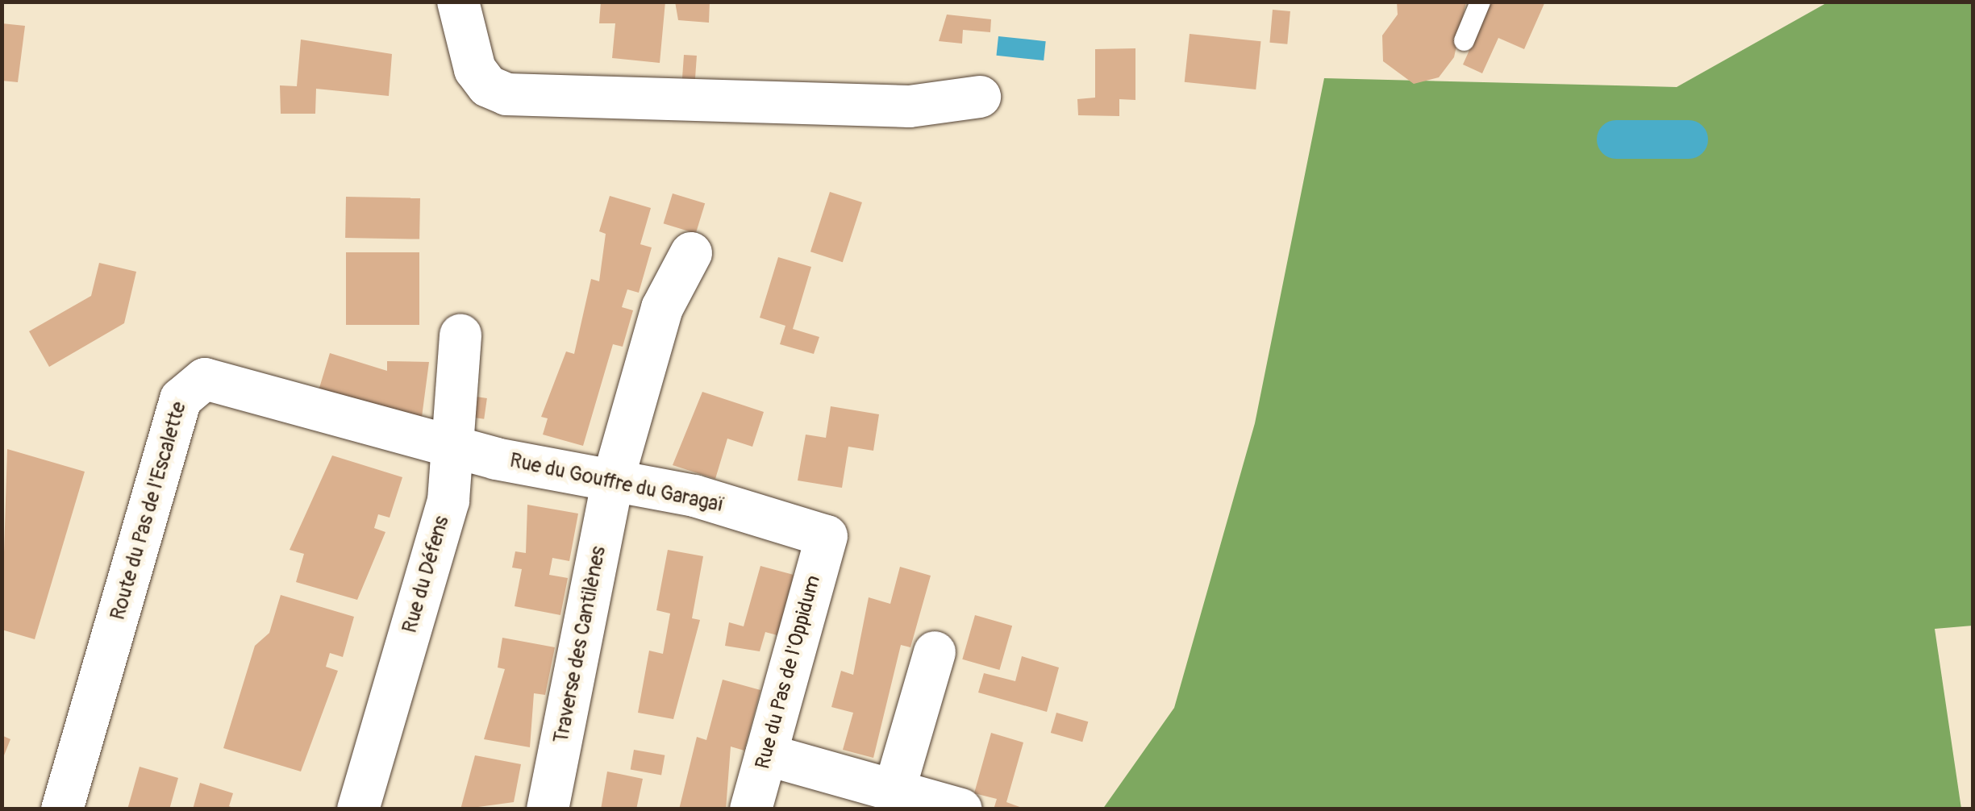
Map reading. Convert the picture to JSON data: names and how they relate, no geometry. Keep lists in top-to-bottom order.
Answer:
{
  "streets": {
    "street": [
      "Rue du Gouffre du Garagaï",
      "Route du Pas de l'Escalette",
      "Rue du Défens",
      "Traverse des Cantilènes",
      "Rue du Pas de l'Oppidum"
    ]
  },
  "crossings": [
    ["Rue du Gouffre du Garagaï", "Route du Pas de l'Escalette"],
    ["Rue du Gouffre du Garagaï", "Rue du Défens"],
    ["Rue du Gouffre du Garagaï", "Traverse des Cantilènes"],
    ["Rue du Gouffre du Garagaï", "Rue du Pas de l'Oppidum"],
    ["Route du Pas de l'Escalette", "Rue du Défens"]
  ]
}
